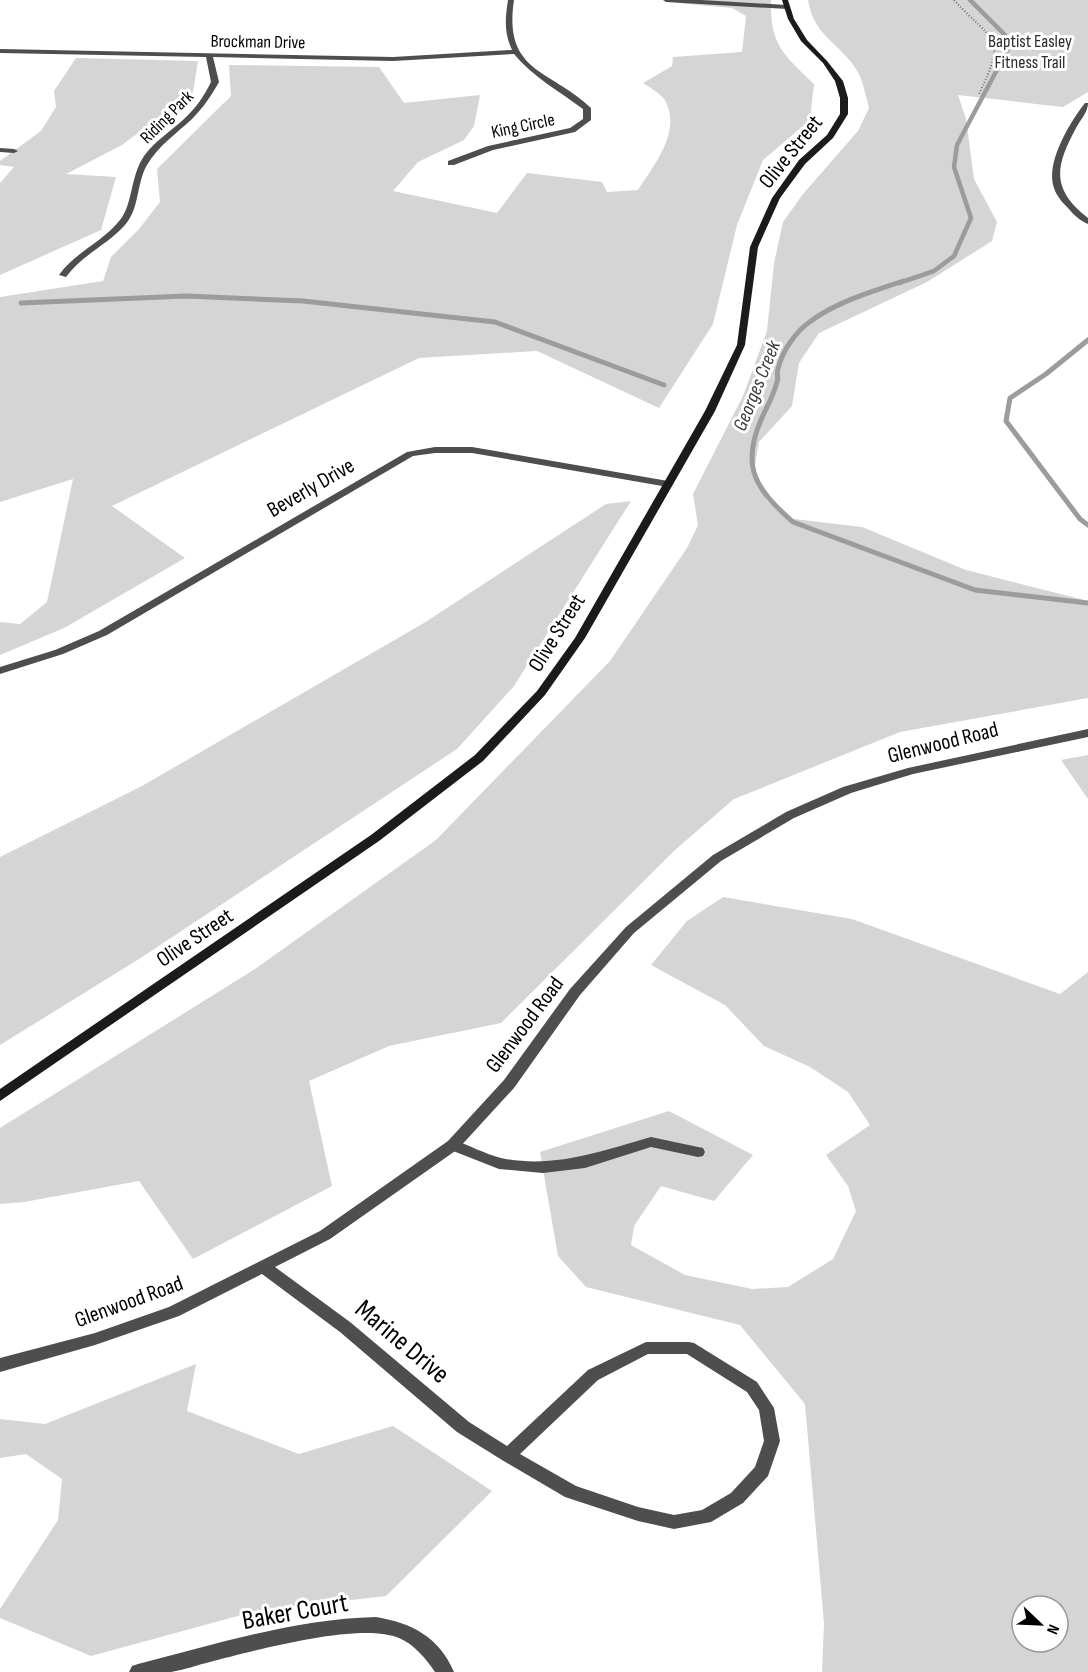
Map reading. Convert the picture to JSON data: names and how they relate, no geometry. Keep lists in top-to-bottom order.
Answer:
{
  "streets": {
    "street": [
      "Brockman Drive",
      "Riding Park",
      "King Circle",
      "Olive Street",
      "Beverly Drive",
      "Glenwood Road",
      "Marine Drive",
      "Baker Court"
    ]
  },
  "crossings": [
    ["Brockman Drive", "Riding Park"],
    ["Brockman Drive", "King Circle"],
    ["Olive Street", "Beverly Drive"],
    ["Glenwood Road", "Marine Drive"]
  ],
  "water": ["Georges Creek"],
  "parks": ["Baptist Easley Fitness Trail"],
  "north": "bottom right"
}
